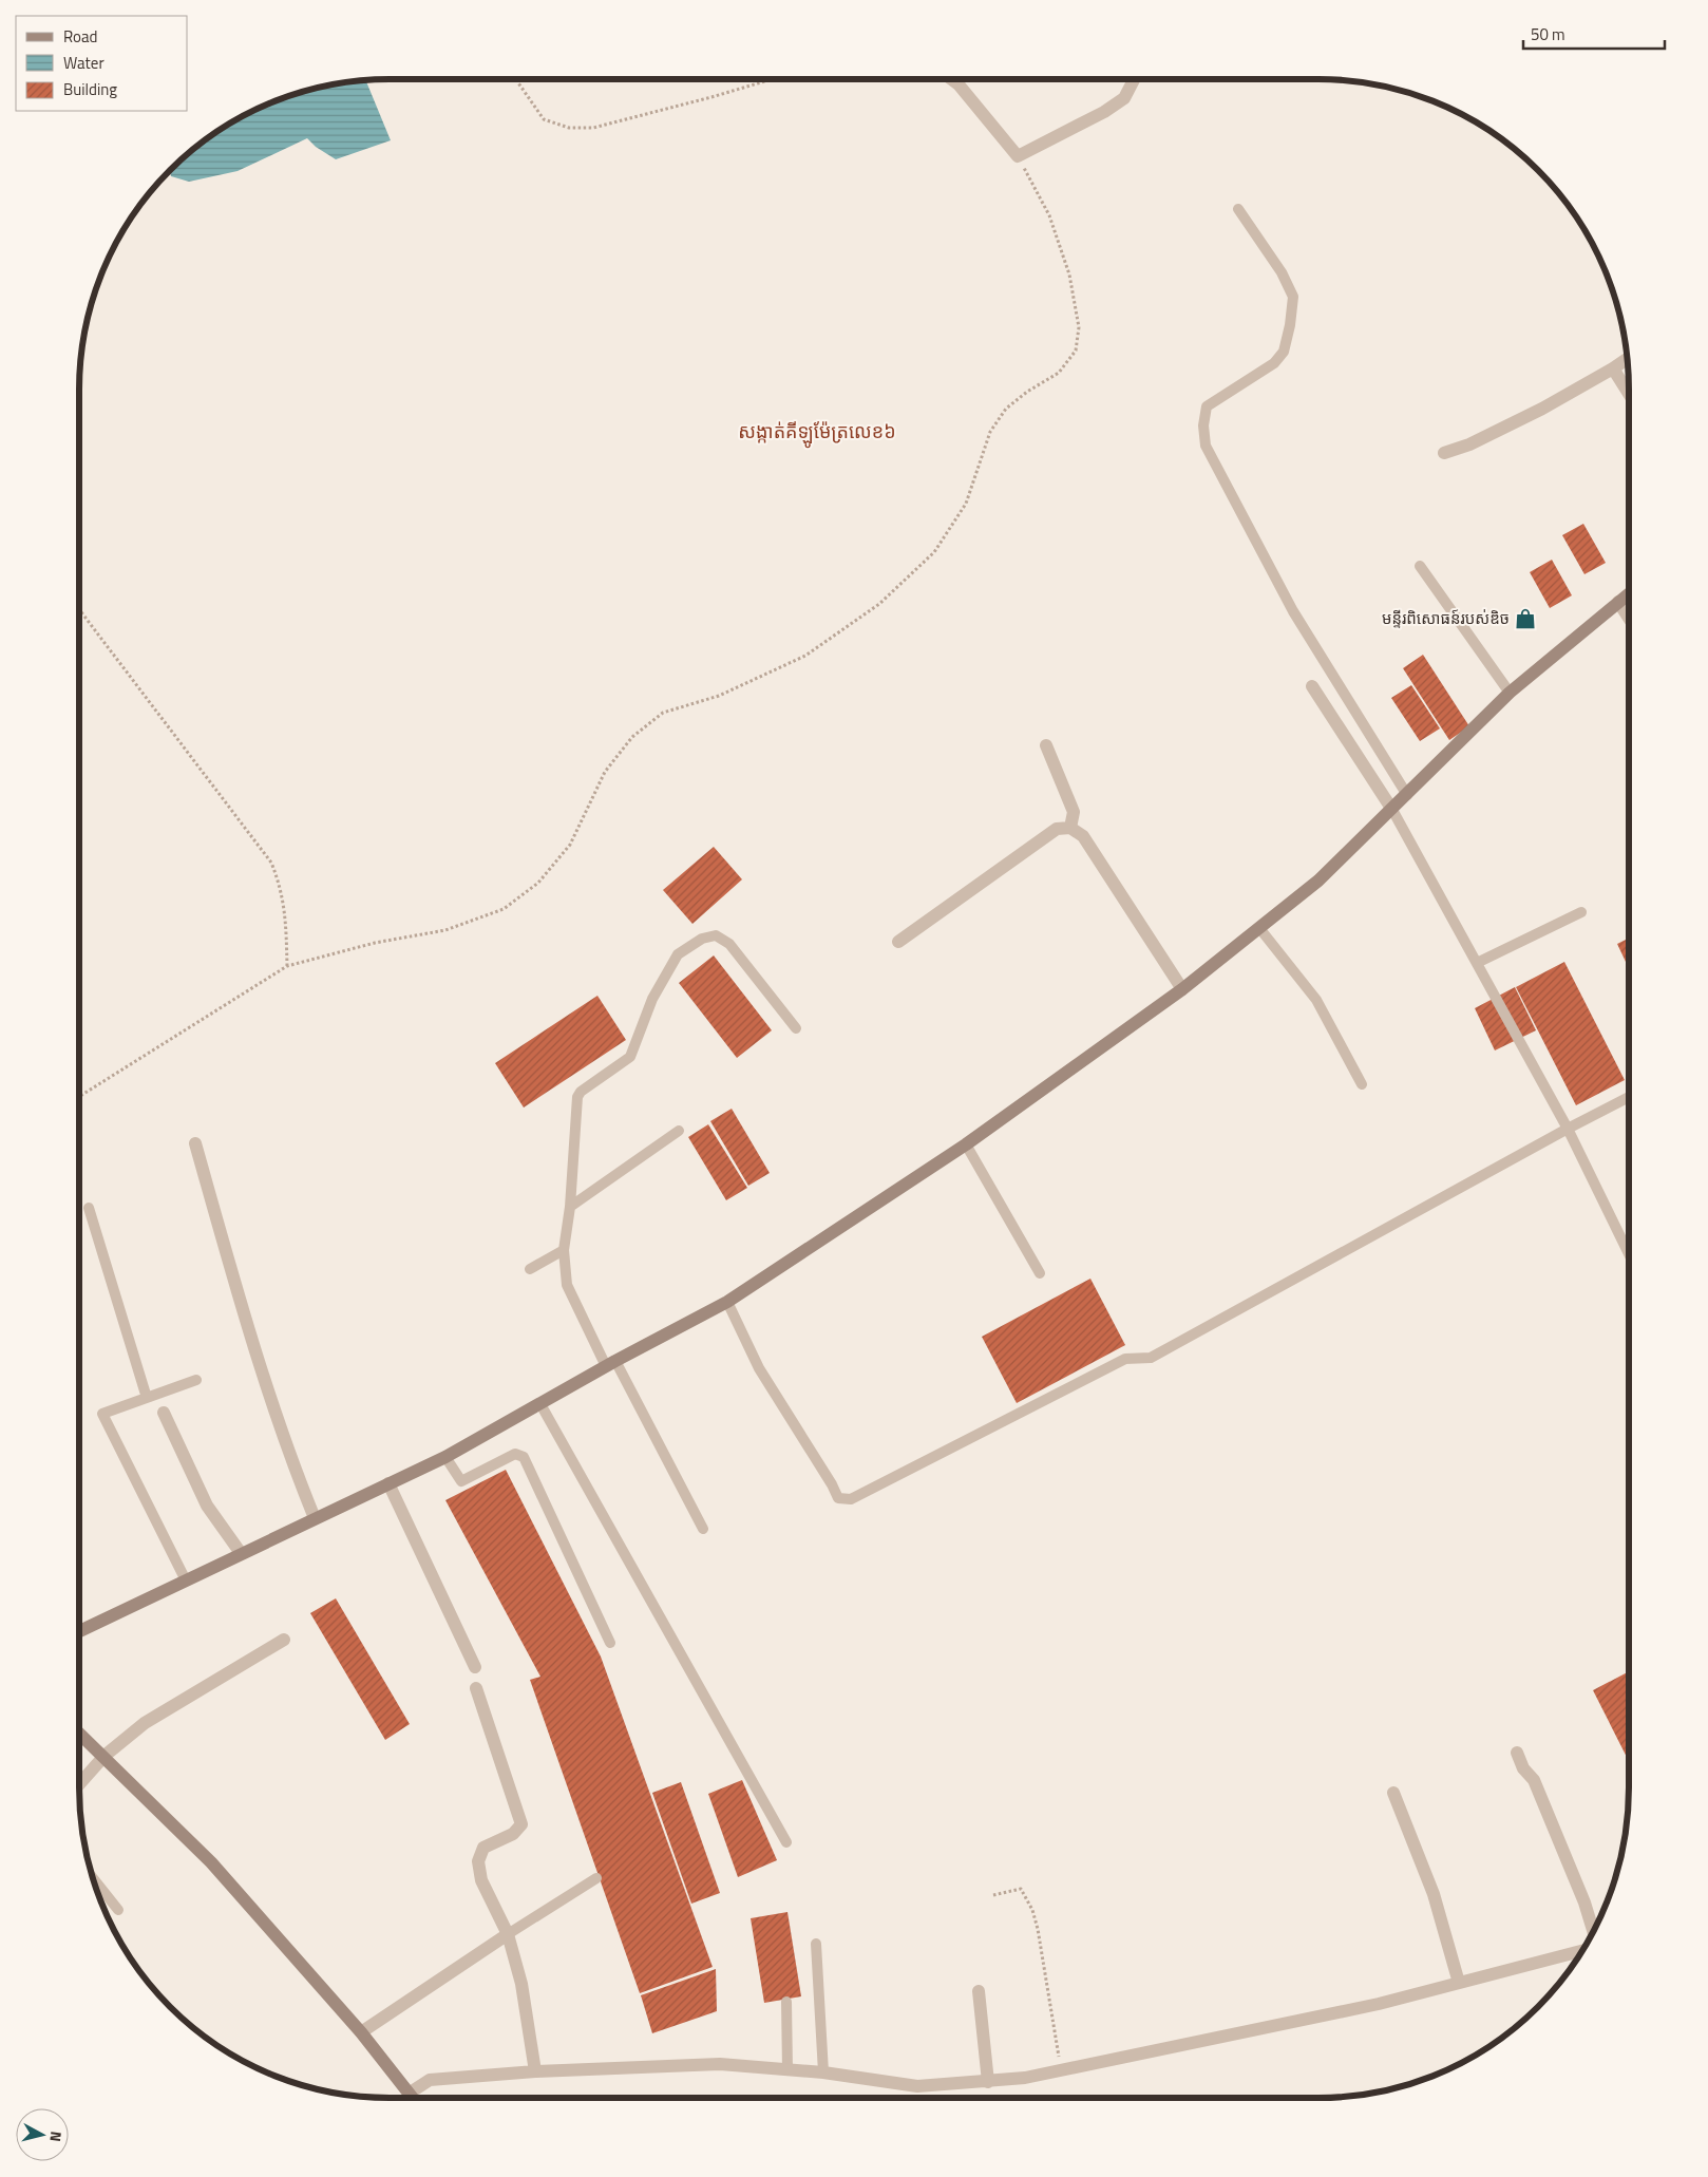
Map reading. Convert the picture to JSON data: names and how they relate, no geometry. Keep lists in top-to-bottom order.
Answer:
{
  "districts": ["សង្កាត់គីឡូម៉ែត្រលេខ៦"],
  "places": {
    "shop": ["មន្ទីរពិសោធន៍របស់ឌិច"]
  },
  "legend": ["Road", "Water", "Building"],
  "scale_bar": "50 m",
  "north": "right"
}
